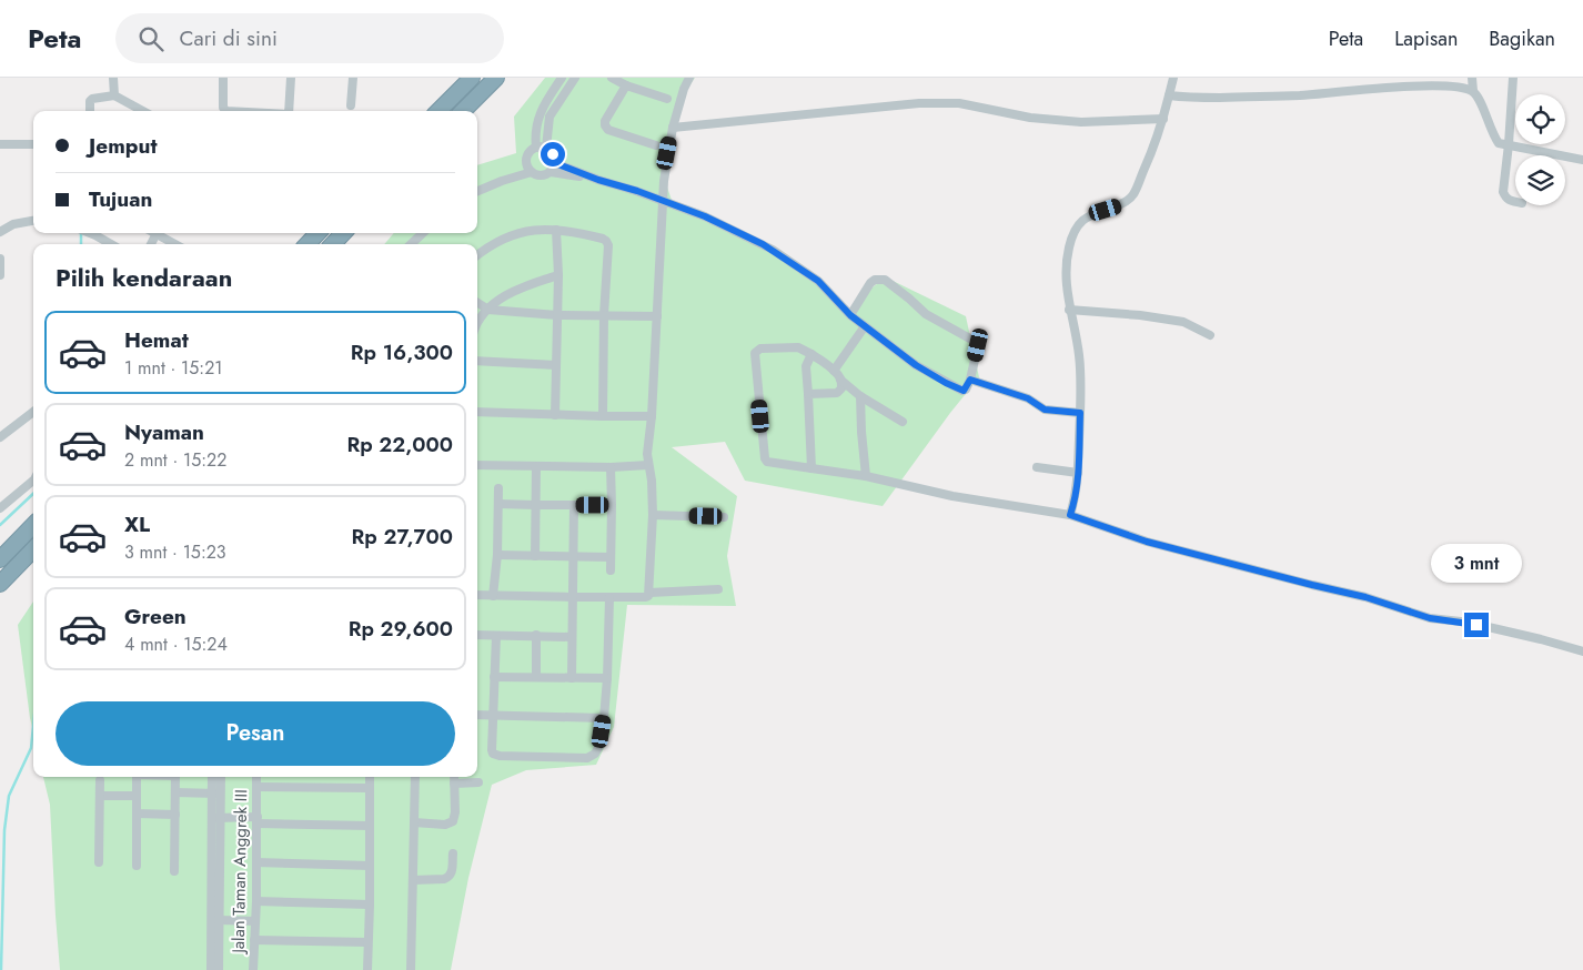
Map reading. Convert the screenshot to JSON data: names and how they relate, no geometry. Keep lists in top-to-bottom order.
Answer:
{
  "streets": {
    "street": ["Jalan Taman Anggrek III"]
  },
  "page": {
    "header": "Peta",
    "search": "Cari di sini",
    "nav": ["Peta", "Lapisan", "Bagikan"],
    "banner": ["Jemput", "Tujuan"],
    "heading": "Pilih kendaraan",
    "list": [
      {
        "name": "Hemat",
        "note": "1 mnt · 15:21",
        "value": "Rp 16,300"
      },
      {
        "name": "Nyaman",
        "note": "2 mnt · 15:22",
        "value": "Rp 22,000"
      },
      {
        "name": "XL",
        "note": "3 mnt · 15:23",
        "value": "Rp 27,700"
      },
      {
        "name": "Green",
        "note": "4 mnt · 15:24",
        "value": "Rp 29,600"
      }
    ],
    "bubble": "3 mnt",
    "buttons": "Pesan"
  }
}
